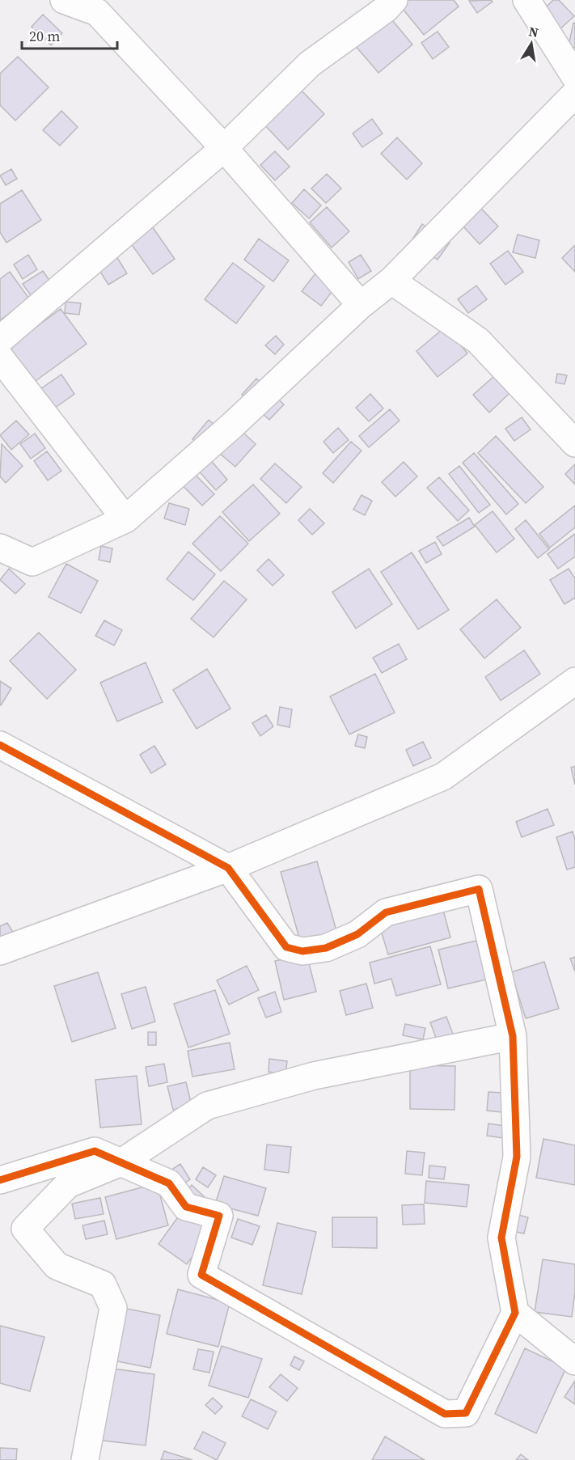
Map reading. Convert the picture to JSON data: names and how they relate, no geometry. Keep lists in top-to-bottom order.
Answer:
{
  "scale_bar": "20 m",
  "north": "top"
}
